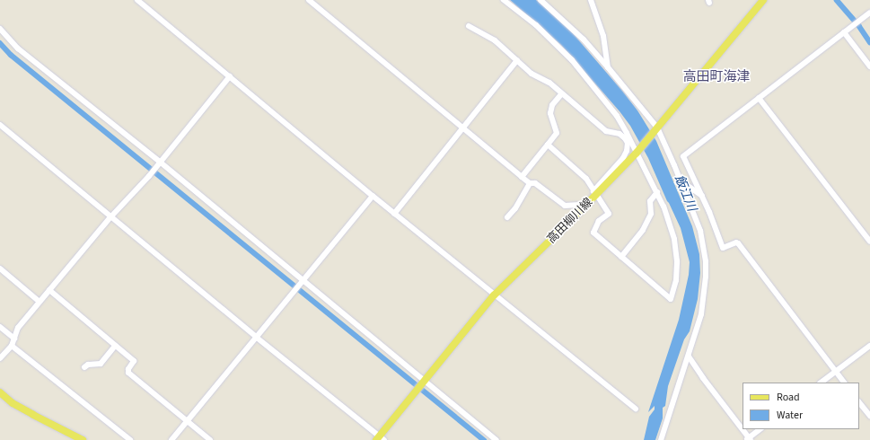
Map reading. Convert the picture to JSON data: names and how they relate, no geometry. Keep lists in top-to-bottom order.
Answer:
{
  "streets": {
    "main road": ["高田柳川線"]
  },
  "districts": ["高田町海津"],
  "water": ["飯江川"],
  "legend": ["Road", "Water"]
}
